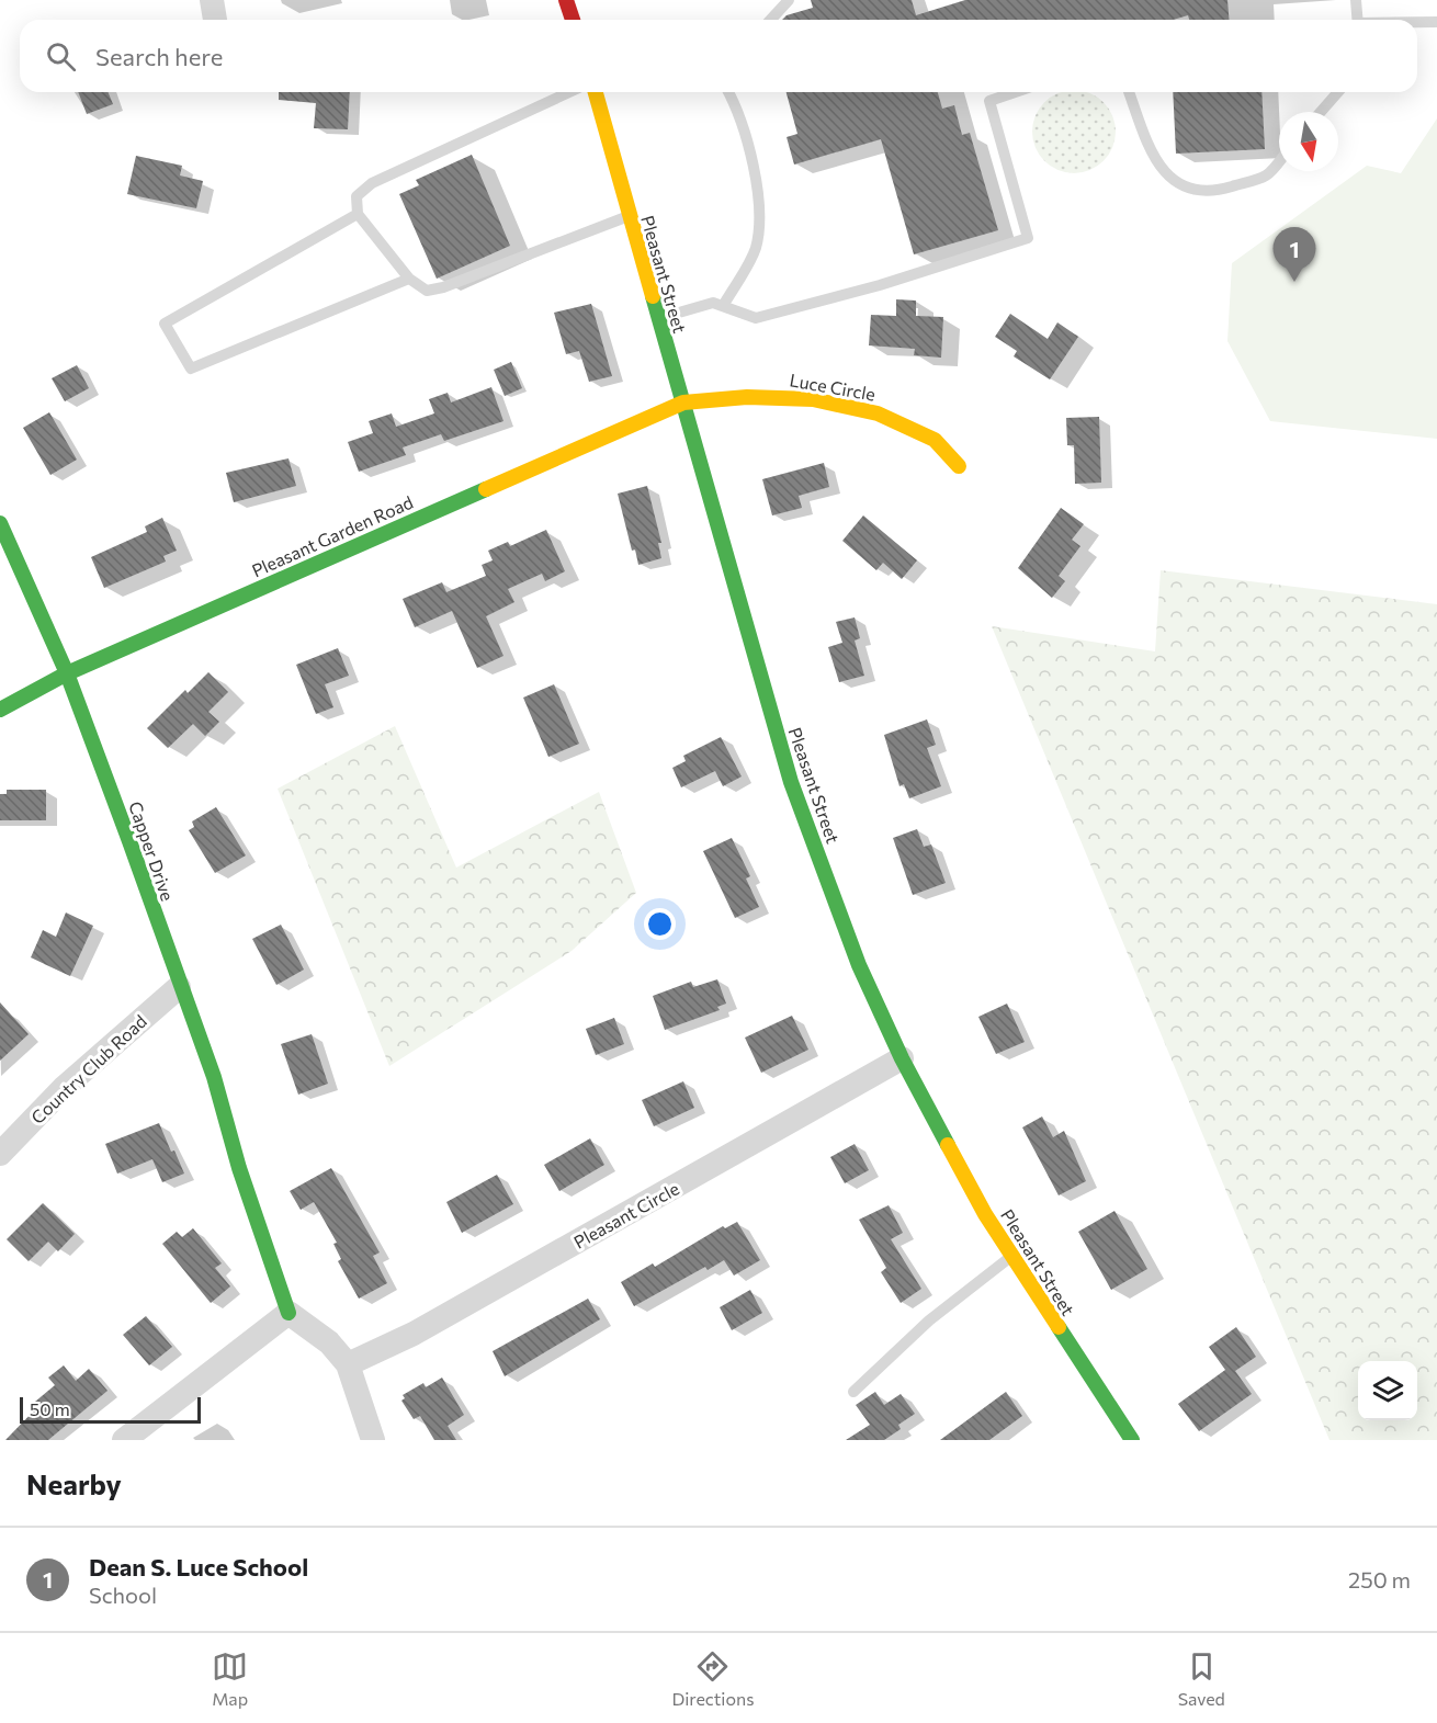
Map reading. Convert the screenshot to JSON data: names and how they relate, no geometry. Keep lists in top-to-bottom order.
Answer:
{
  "streets": {
    "street": [
      "Pleasant Street",
      "Luce Circle",
      "Pleasant Garden Road",
      "Capper Drive",
      "Country Club Road",
      "Pleasant Circle"
    ]
  },
  "crossings": [
    ["Pleasant Street", "Luce Circle"],
    ["Pleasant Street", "Pleasant Garden Road"],
    ["Pleasant Street", "Pleasant Circle"],
    ["Luce Circle", "Pleasant Garden Road"],
    ["Pleasant Garden Road", "Capper Drive"],
    ["Capper Drive", "Country Club Road"]
  ],
  "scale_bar": "50 m",
  "north": "bottom",
  "page": {
    "search": "Search here",
    "pins": "1",
    "scale": "50 m",
    "heading": "Nearby",
    "list": [
      {
        "mark": "1",
        "name": "Dean S. Luce School",
        "note": "School",
        "value": "250 m"
      }
    ],
    "nav": ["Map", "Directions", "Saved"]
  }
}
